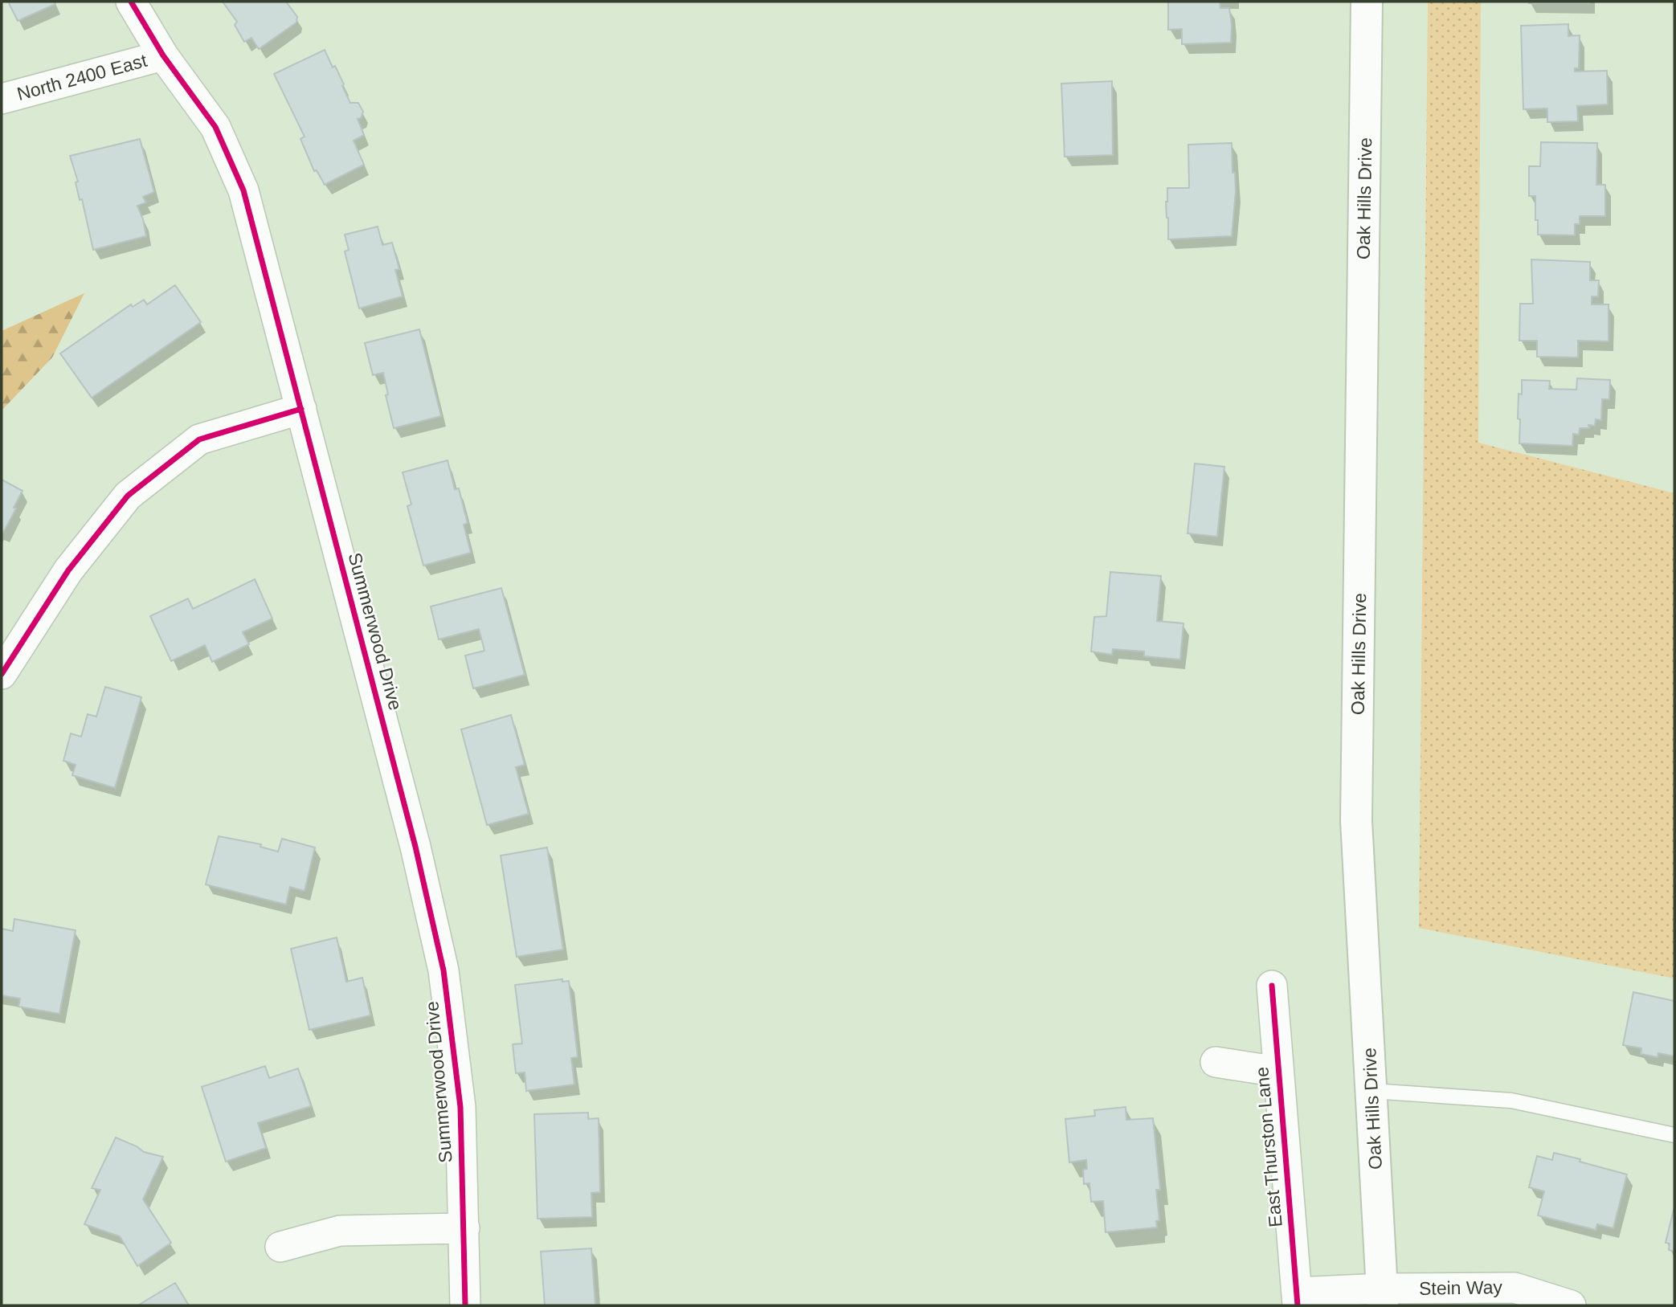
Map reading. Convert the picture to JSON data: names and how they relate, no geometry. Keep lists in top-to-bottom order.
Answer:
{
  "streets": {
    "main road": ["Oak Hills Drive"],
    "street": [
      "North 2400 East",
      "Summerwood Drive",
      "East Thurston Lane",
      "Stein Way"
    ]
  },
  "crossings": [
    ["North 2400 East", "Summerwood Drive"],
    ["Oak Hills Drive", "Stein Way"],
    ["East Thurston Lane", "Stein Way"]
  ]
}
